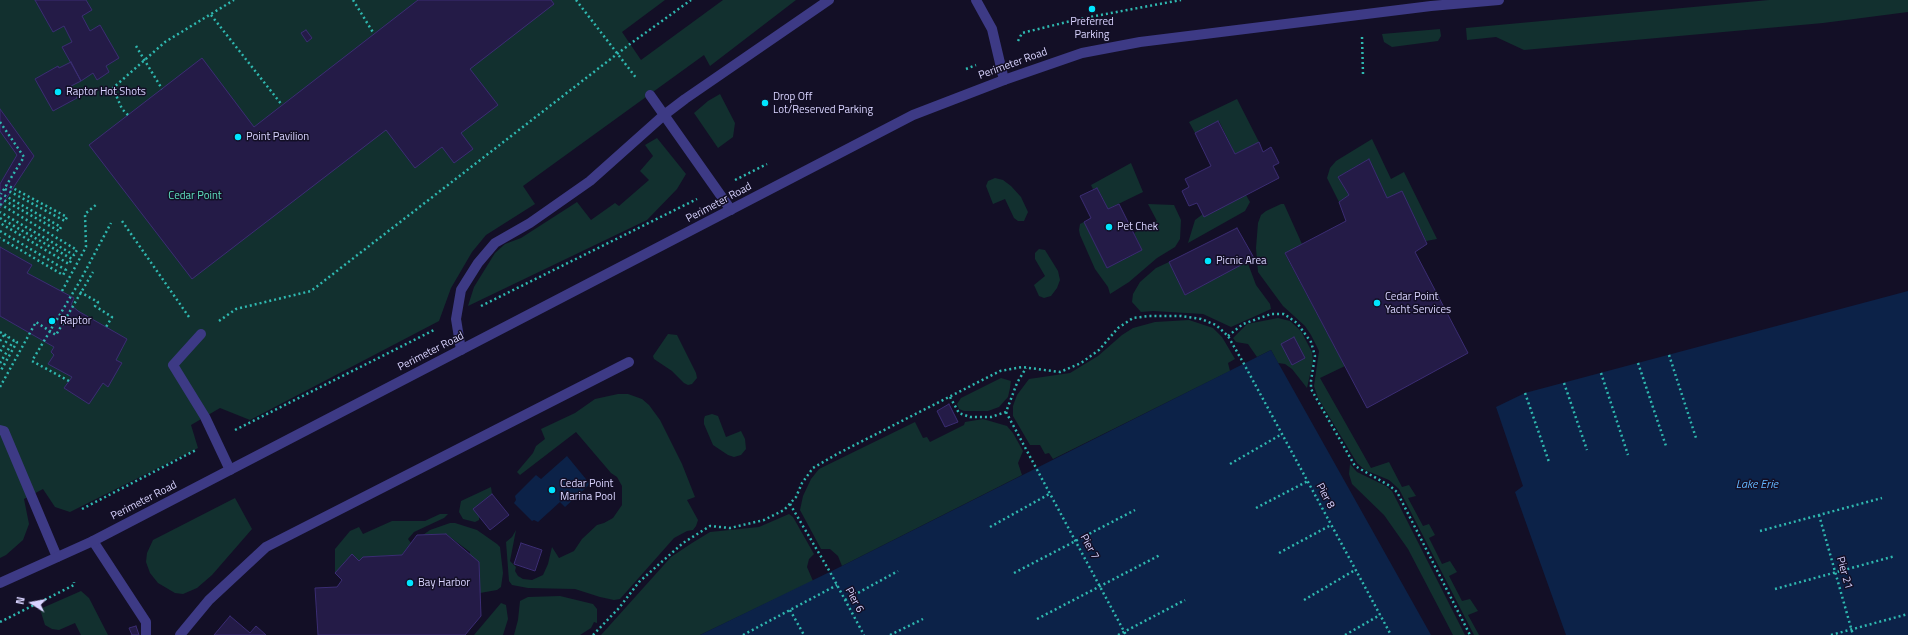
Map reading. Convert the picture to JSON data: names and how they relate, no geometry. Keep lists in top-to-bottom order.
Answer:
{
  "streets": {
    "street": ["Perimeter Road"],
    "path": [
      "Pier 8",
      "Pier 7",
      "Pier 21",
      "Pier 6"
    ]
  },
  "water": ["Lake Erie"],
  "parks": ["Cedar Point"],
  "places": [
    "Preferred Parking",
    "Raptor Hot Shots",
    "Drop Off Lot/Reserved Parking",
    "Point Pavilion",
    "Pet Chek",
    "Picnic Area",
    "Cedar Point Yacht Services",
    "Raptor",
    "Cedar Point Marina Pool",
    "Bay Harbor"
  ],
  "north": "left"
}
